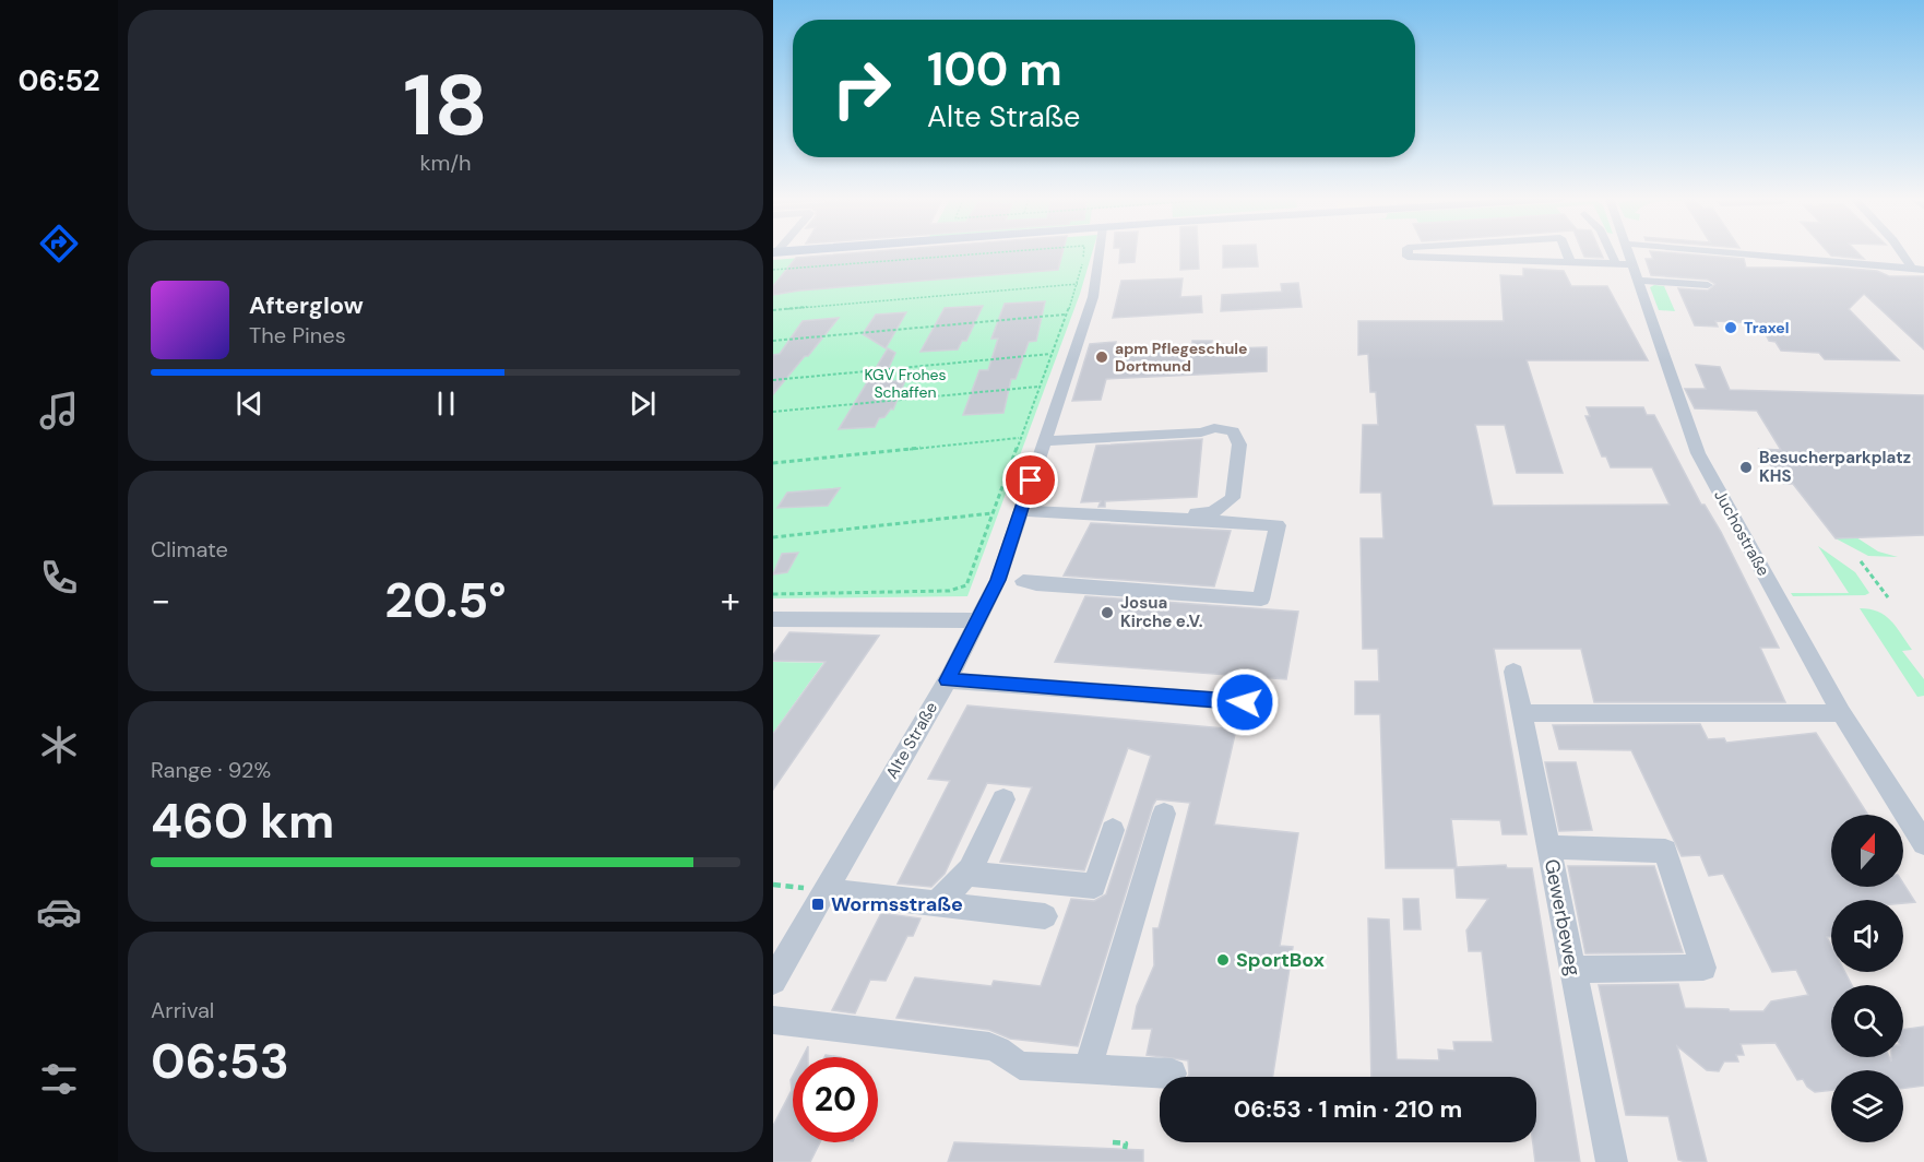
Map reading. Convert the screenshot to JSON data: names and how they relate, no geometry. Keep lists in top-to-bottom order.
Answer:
{
  "streets": {
    "street": ["Juchostraße", "Alte Straße", "Gewerbeweg"]
  },
  "parks": ["KGV Frohes Schaffen"],
  "places": {
    "other": [
      "Traxel",
      "apm Pflegeschule Dortmund",
      "Besucherparkplatz KHS",
      "Josua Kirche e.V.",
      "SportBox"
    ],
    "transit": ["Wormsstraße"]
  },
  "north": "top",
  "page": {
    "tabs": "06:52",
    "tile": [
      ["18", "km/h"],
      "Climate",
      ["Range · 92%", "460 km"],
      ["Arrival", "06:53"]
    ],
    "turn": ["100 m", "Alte Straße"],
    "song": ["Afterglow", "The Pines"],
    "heat": ["−", "20.5°", "+"],
    "limit": "20",
    "trip": "06:53 · 1 min · 210 m"
  }
}
